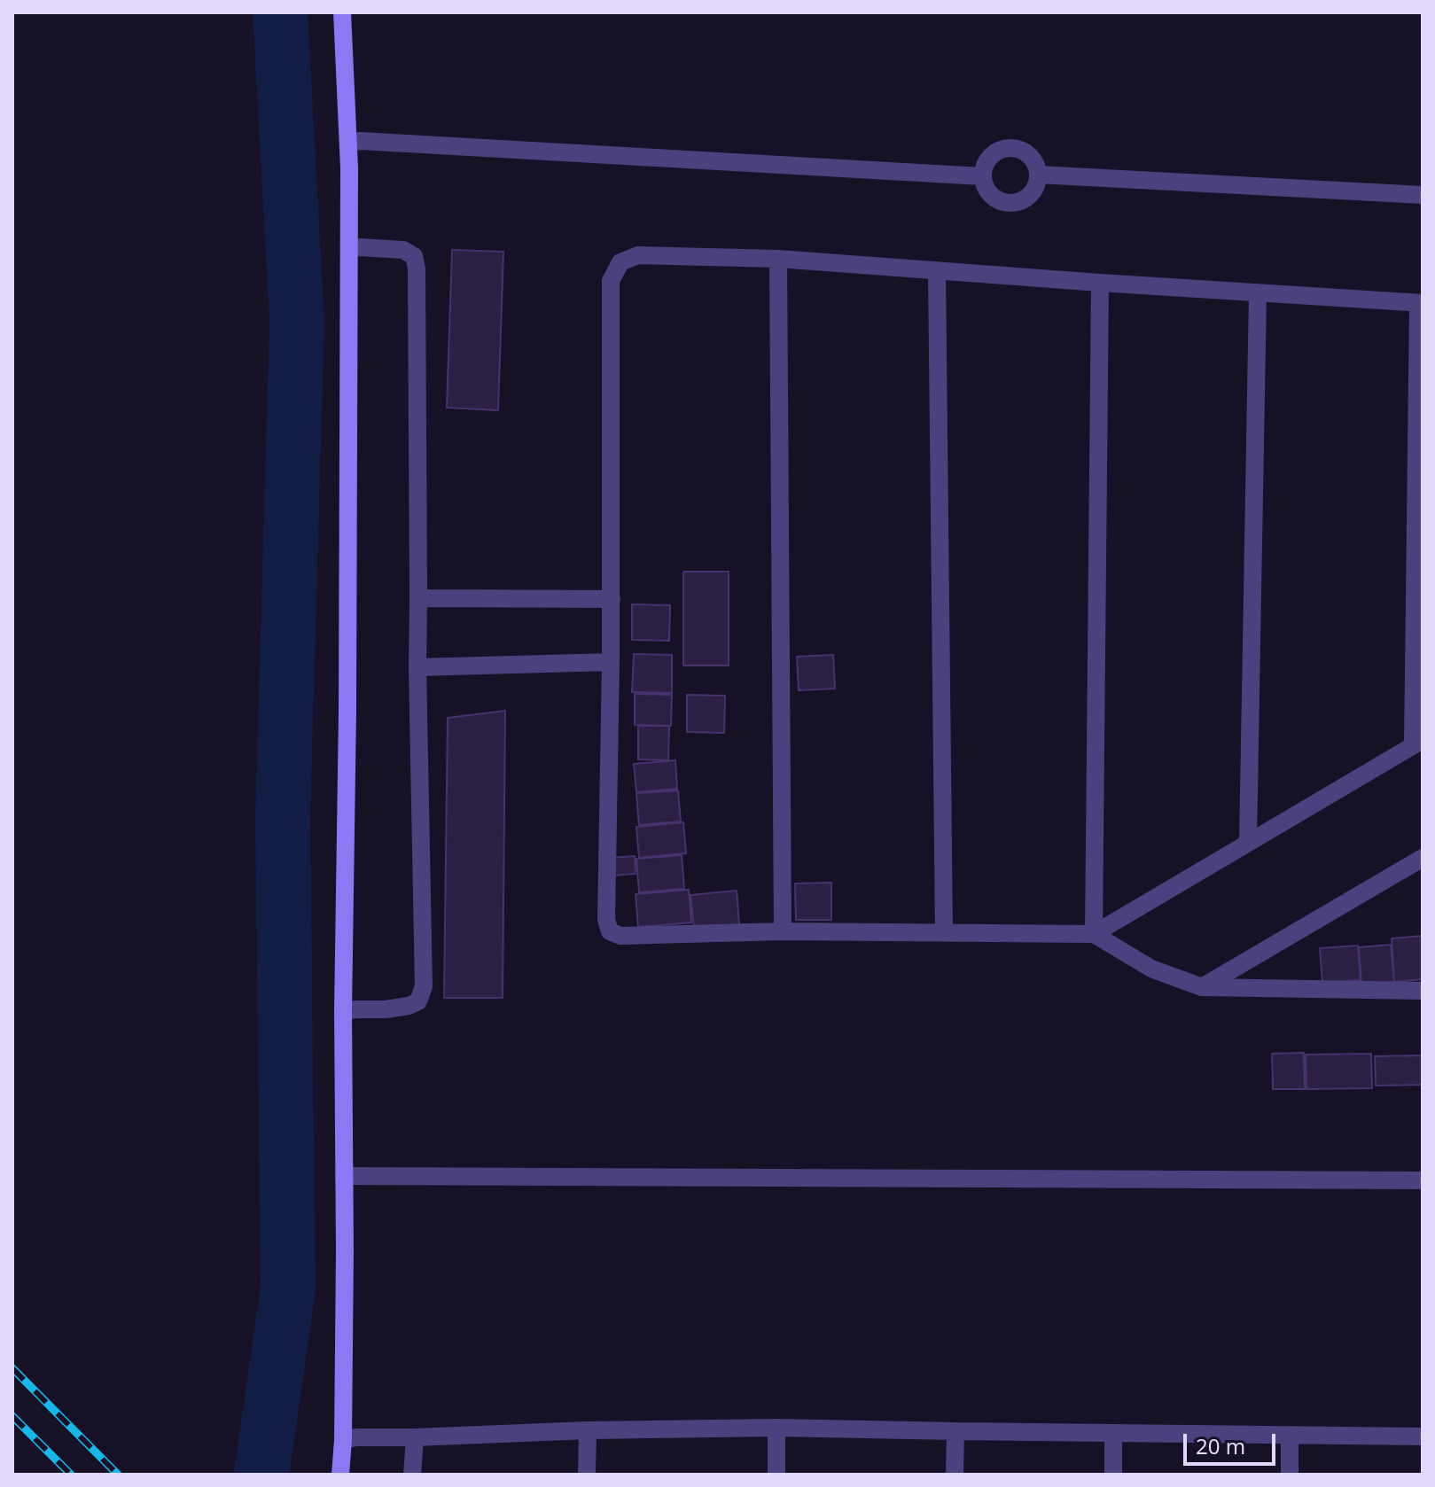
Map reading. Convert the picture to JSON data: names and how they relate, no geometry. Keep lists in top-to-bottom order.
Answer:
{
  "scale_bar": "20 m"
}
